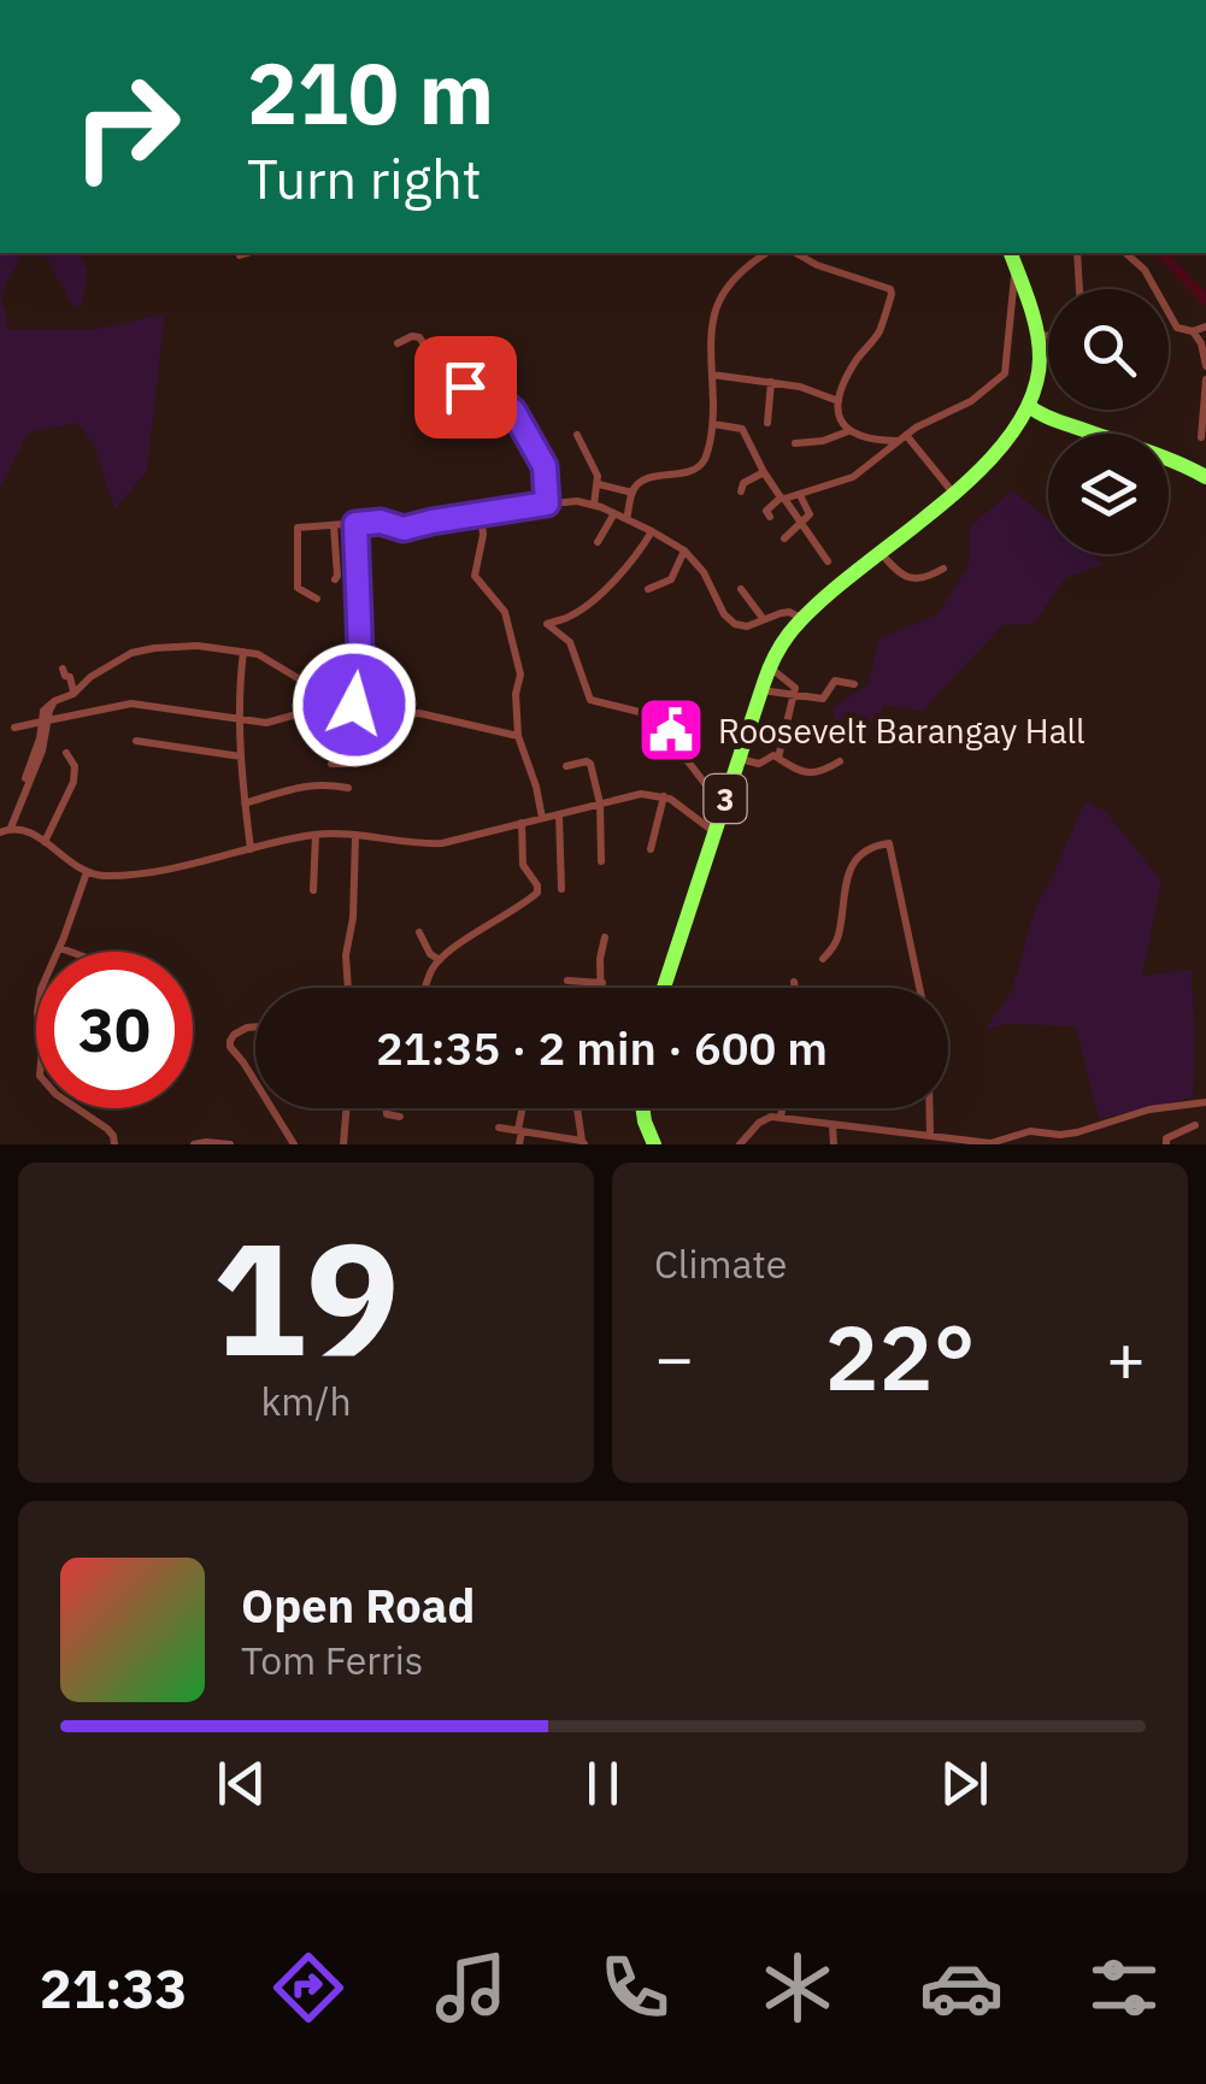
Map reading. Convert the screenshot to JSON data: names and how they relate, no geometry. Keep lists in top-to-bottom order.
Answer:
{
  "streets": {
    "highway": ["3"]
  },
  "places": {
    "public building": ["Roosevelt Barangay Hall"]
  },
  "page": {
    "turn": ["210 m", "Turn right"],
    "limit": "30",
    "trip": "21:35 · 2 min · 600 m",
    "tile": [
      ["19", "km/h"],
      "Climate"
    ],
    "heat": ["−", "22°", "+"],
    "song": ["Open Road", "Tom Ferris"],
    "tabs": "21:33"
  }
}
